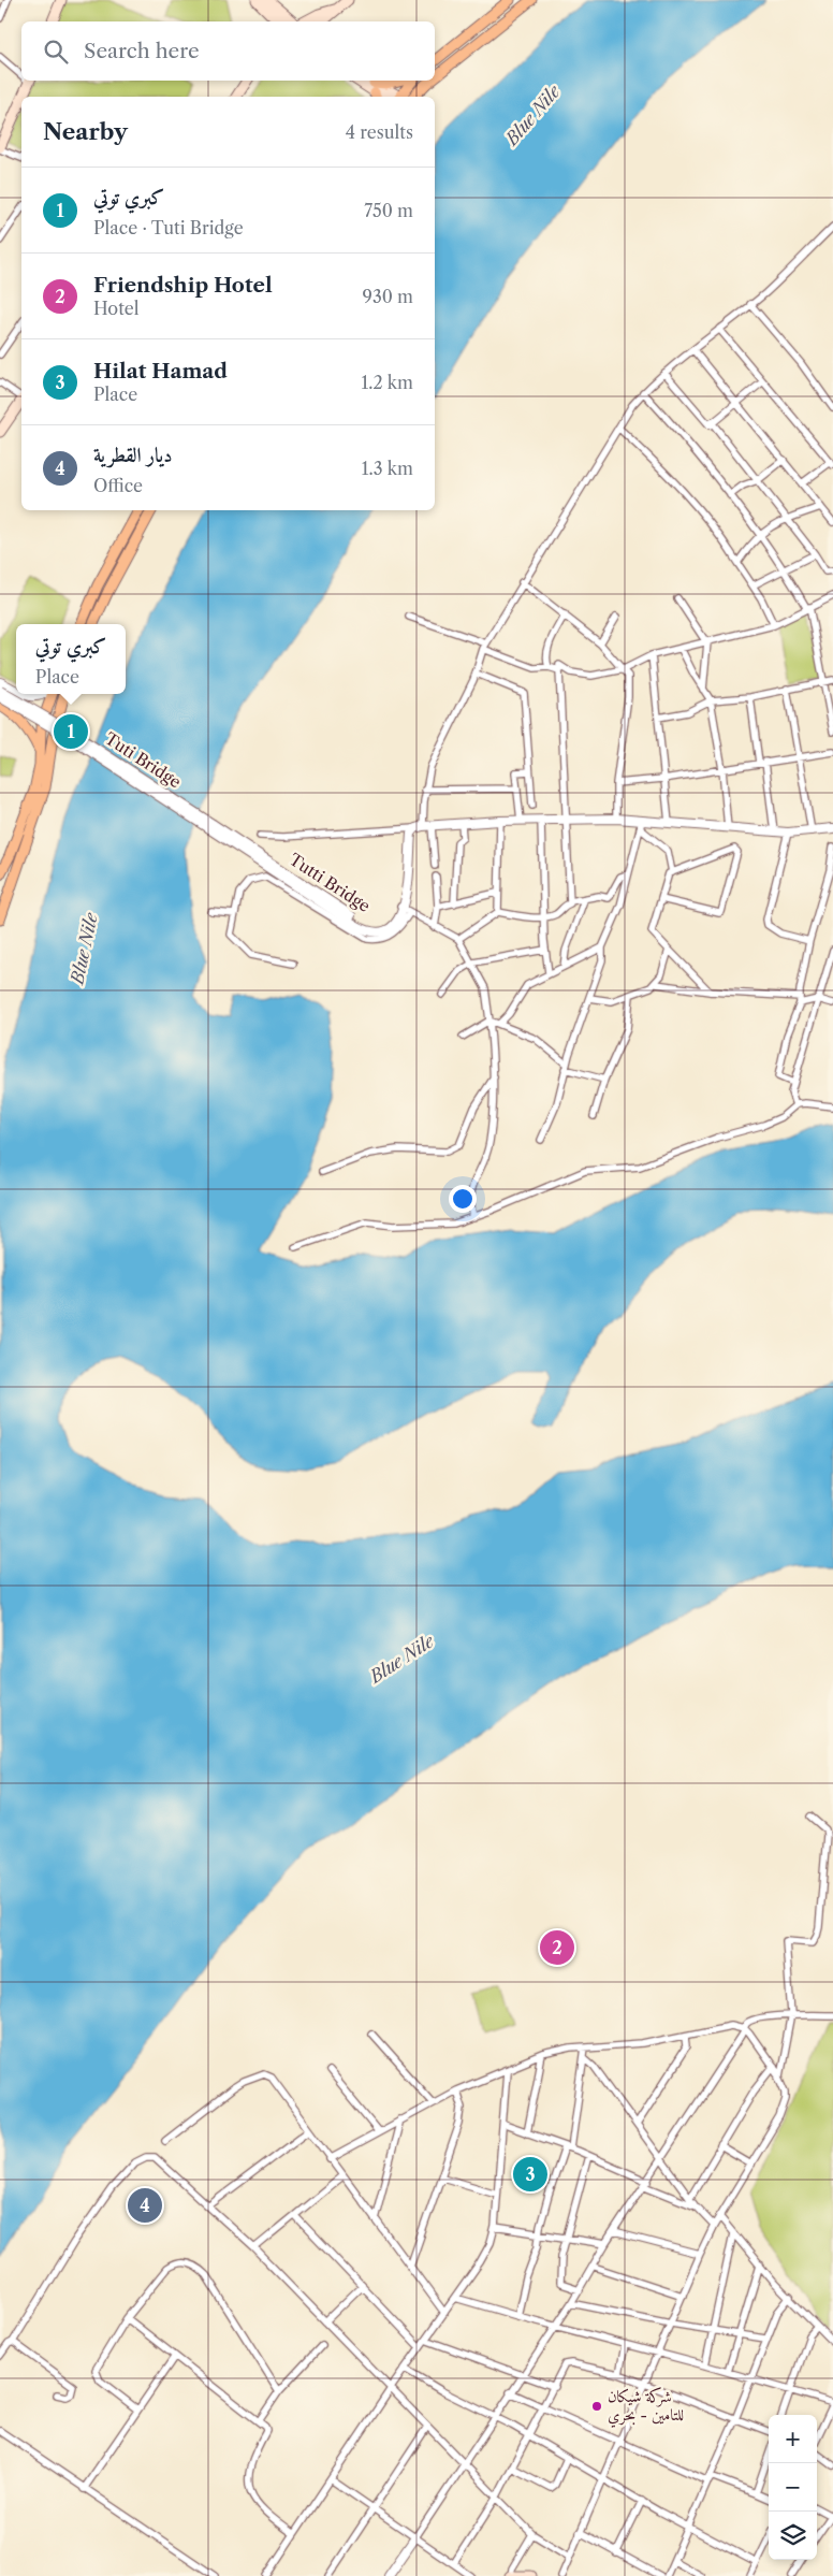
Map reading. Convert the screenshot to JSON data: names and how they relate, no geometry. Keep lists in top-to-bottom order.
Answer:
{
  "streets": {
    "street": ["Tuti Bridge", "Tutti Bridge"]
  },
  "crossings": [
    ["Tuti Bridge", "Tutti Bridge"]
  ],
  "water": ["Blue Nile"],
  "places": ["شركة شيكان للتامين - بحري"],
  "page": {
    "search": "Search here",
    "heading": ["Nearby", "4 results"],
    "list": [
      {
        "mark": "1",
        "name": "كبري توتي",
        "note": "Place · Tuti Bridge",
        "value": "750 m"
      },
      {
        "mark": "2",
        "name": "Friendship Hotel",
        "note": "Hotel",
        "value": "930 m"
      },
      {
        "mark": "3",
        "name": "Hilat Hamad",
        "note": "Place",
        "value": "1.2 km"
      },
      {
        "mark": "4",
        "name": "ديار القطرية",
        "note": "Office",
        "value": "1.3 km"
      }
    ],
    "popup": ["كبري توتي", "Place"],
    "pins": [
      "1",
      "2",
      "3",
      "4"
    ],
    "map_buttons": ["+", "−"]
  }
}
